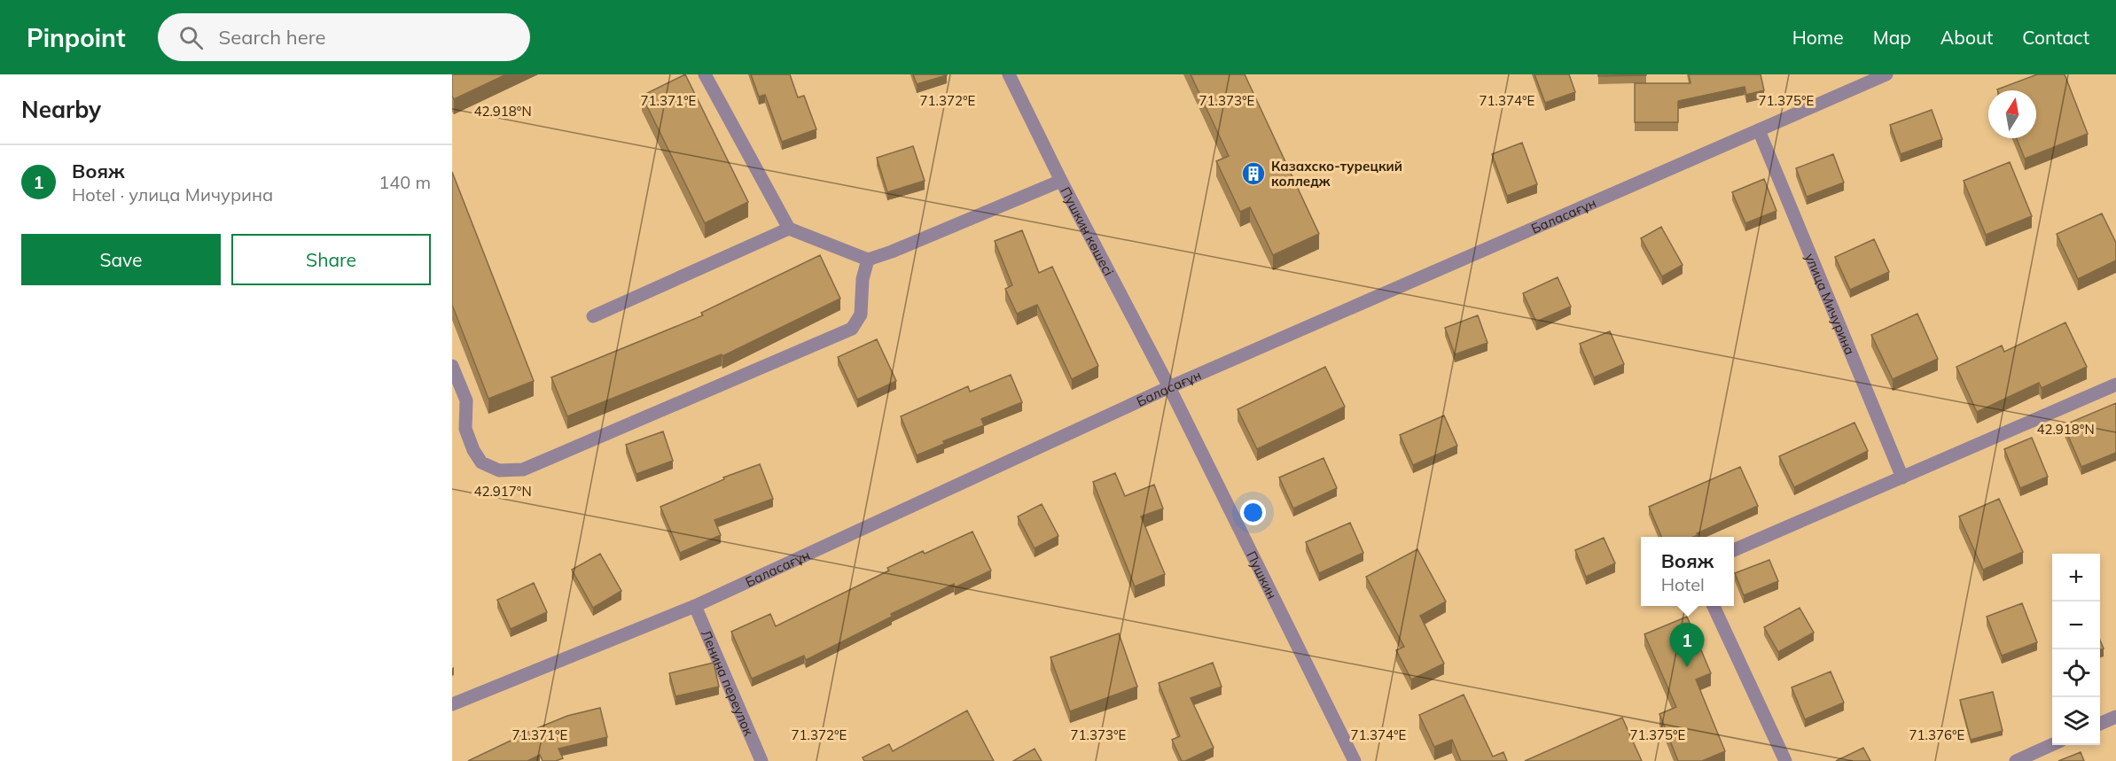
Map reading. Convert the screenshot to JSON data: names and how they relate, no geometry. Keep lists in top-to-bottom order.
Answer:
{
  "streets": {
    "street": [
      "Баласағұн",
      "Пушкин көшесі",
      "улица Мичурина",
      "Пушкин",
      "Ленина переулок"
    ]
  },
  "crossings": [
    ["Баласағұн", "Пушкин көшесі"],
    ["Баласағұн", "улица Мичурина"],
    ["Баласағұн", "Пушкин"],
    ["Баласағұн", "Ленина переулок"],
    ["Пушкин көшесі", "Пушкин"]
  ],
  "places": {
    "building": ["Казахско-турецкий колледж"]
  },
  "north": "top",
  "page": {
    "header": "Pinpoint",
    "search": "Search here",
    "nav": [
      "Home",
      "Map",
      "About",
      "Contact"
    ],
    "heading": "Nearby",
    "list": [
      {
        "mark": "1",
        "name": "Вояж",
        "note": "Hotel · улица Мичурина",
        "value": "140 m"
      }
    ],
    "buttons": ["Save", "Share"],
    "popup": ["Вояж", "Hotel"],
    "map_buttons": ["+", "−"],
    "pins": "1"
  },
  "coordinates": [
    "71.371°E",
    "71.372°E",
    "71.373°E",
    "71.374°E",
    "71.375°E",
    "42.918°N",
    "42.917°N",
    "71.376°E"
  ]
}
